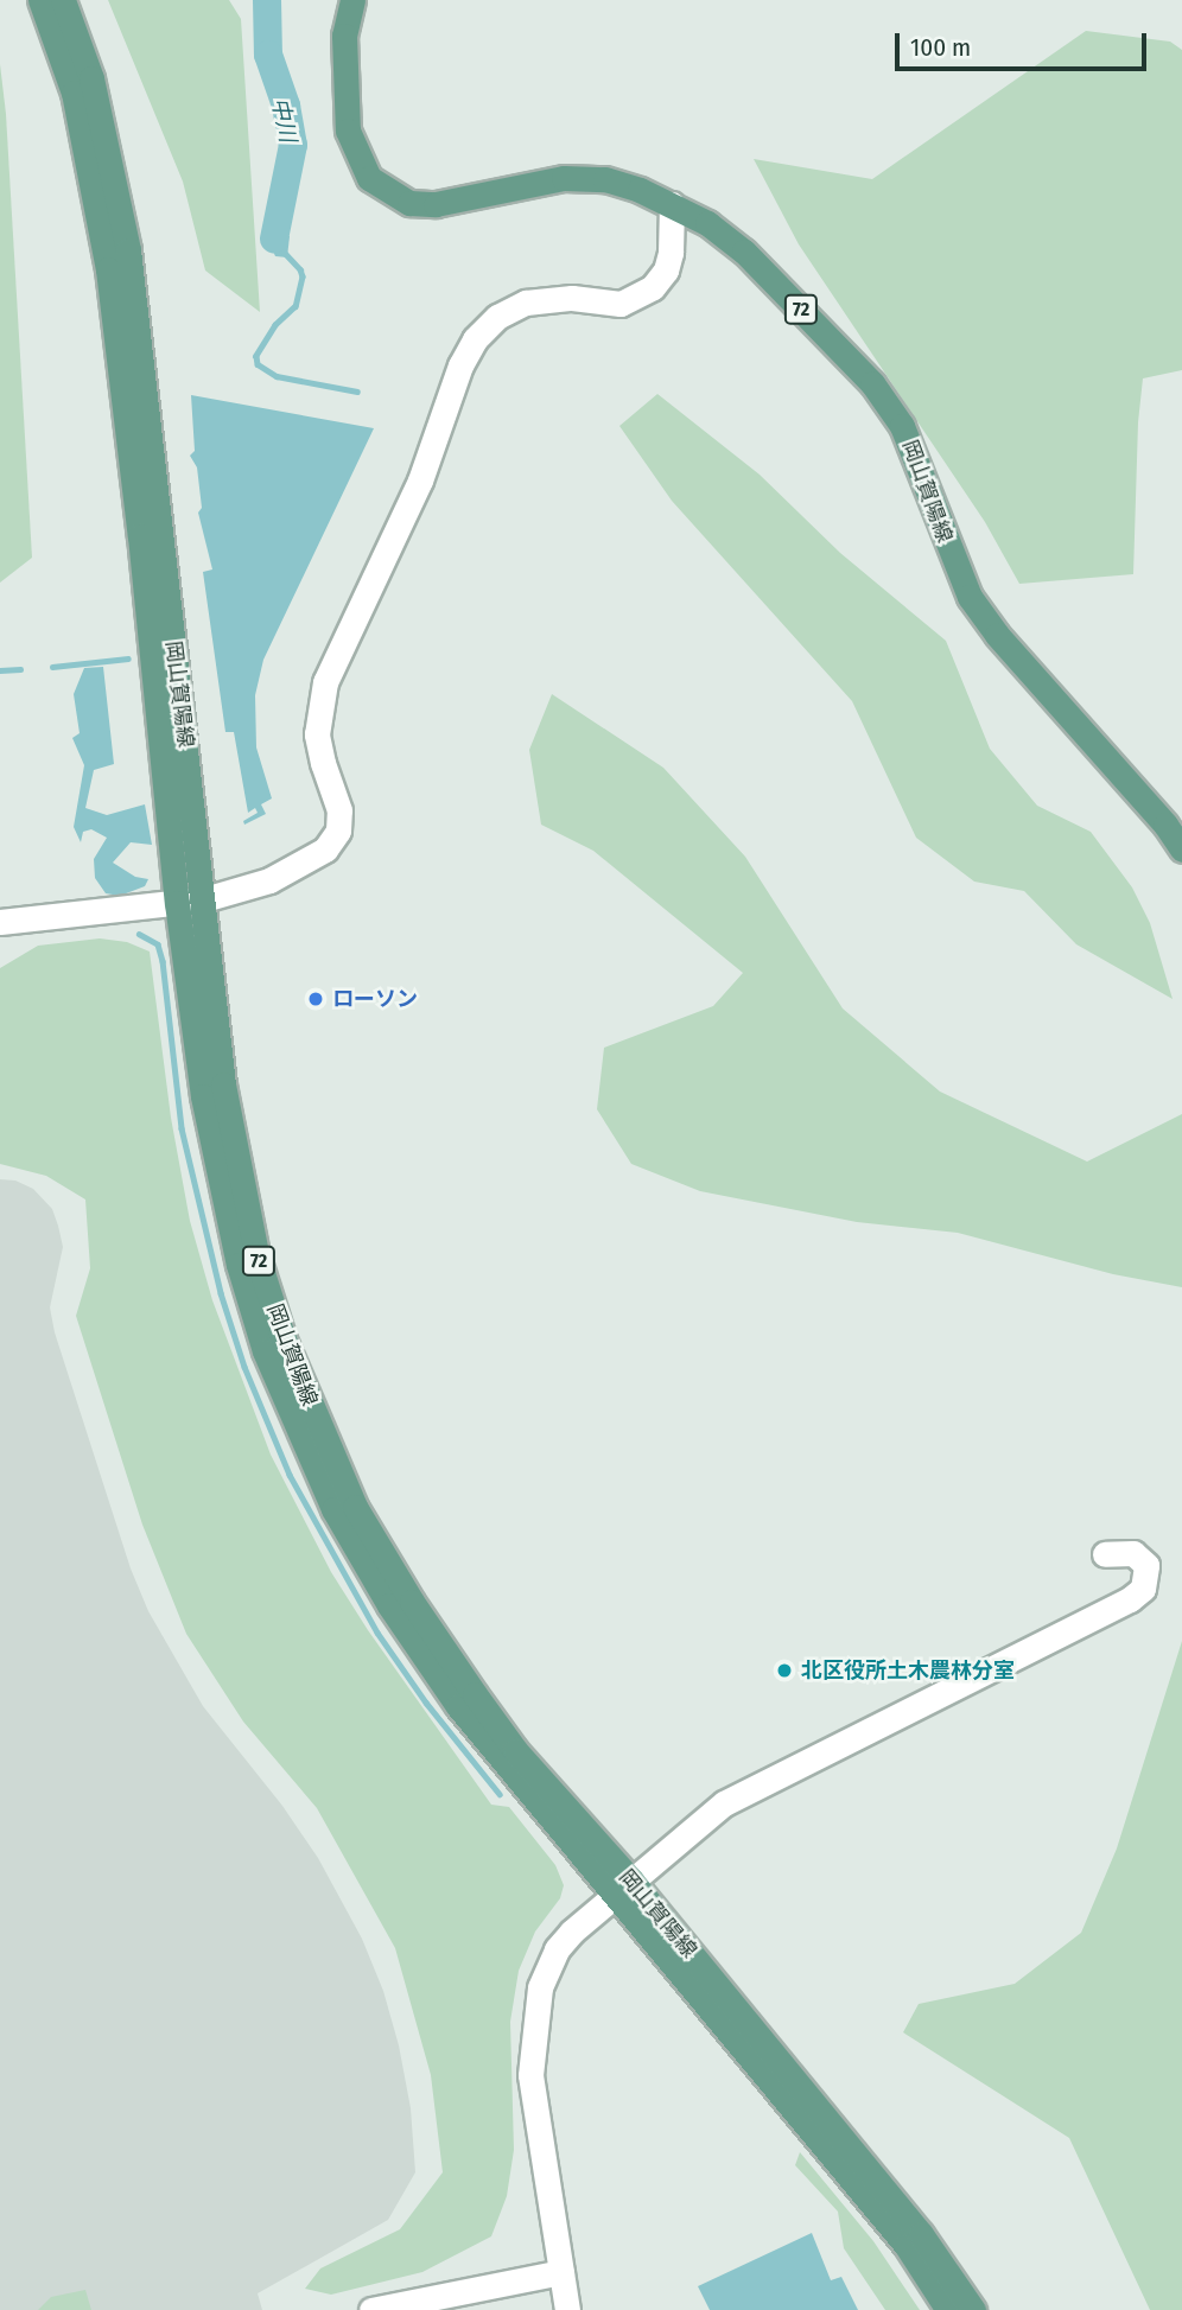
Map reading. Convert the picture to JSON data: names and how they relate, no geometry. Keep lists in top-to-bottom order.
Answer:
{
  "streets": {
    "main road": ["72", "岡山賀陽線"]
  },
  "water": ["中川"],
  "places": ["ローソン", "北区役所土木農林分室"],
  "scale_bar": "100 m"
}
